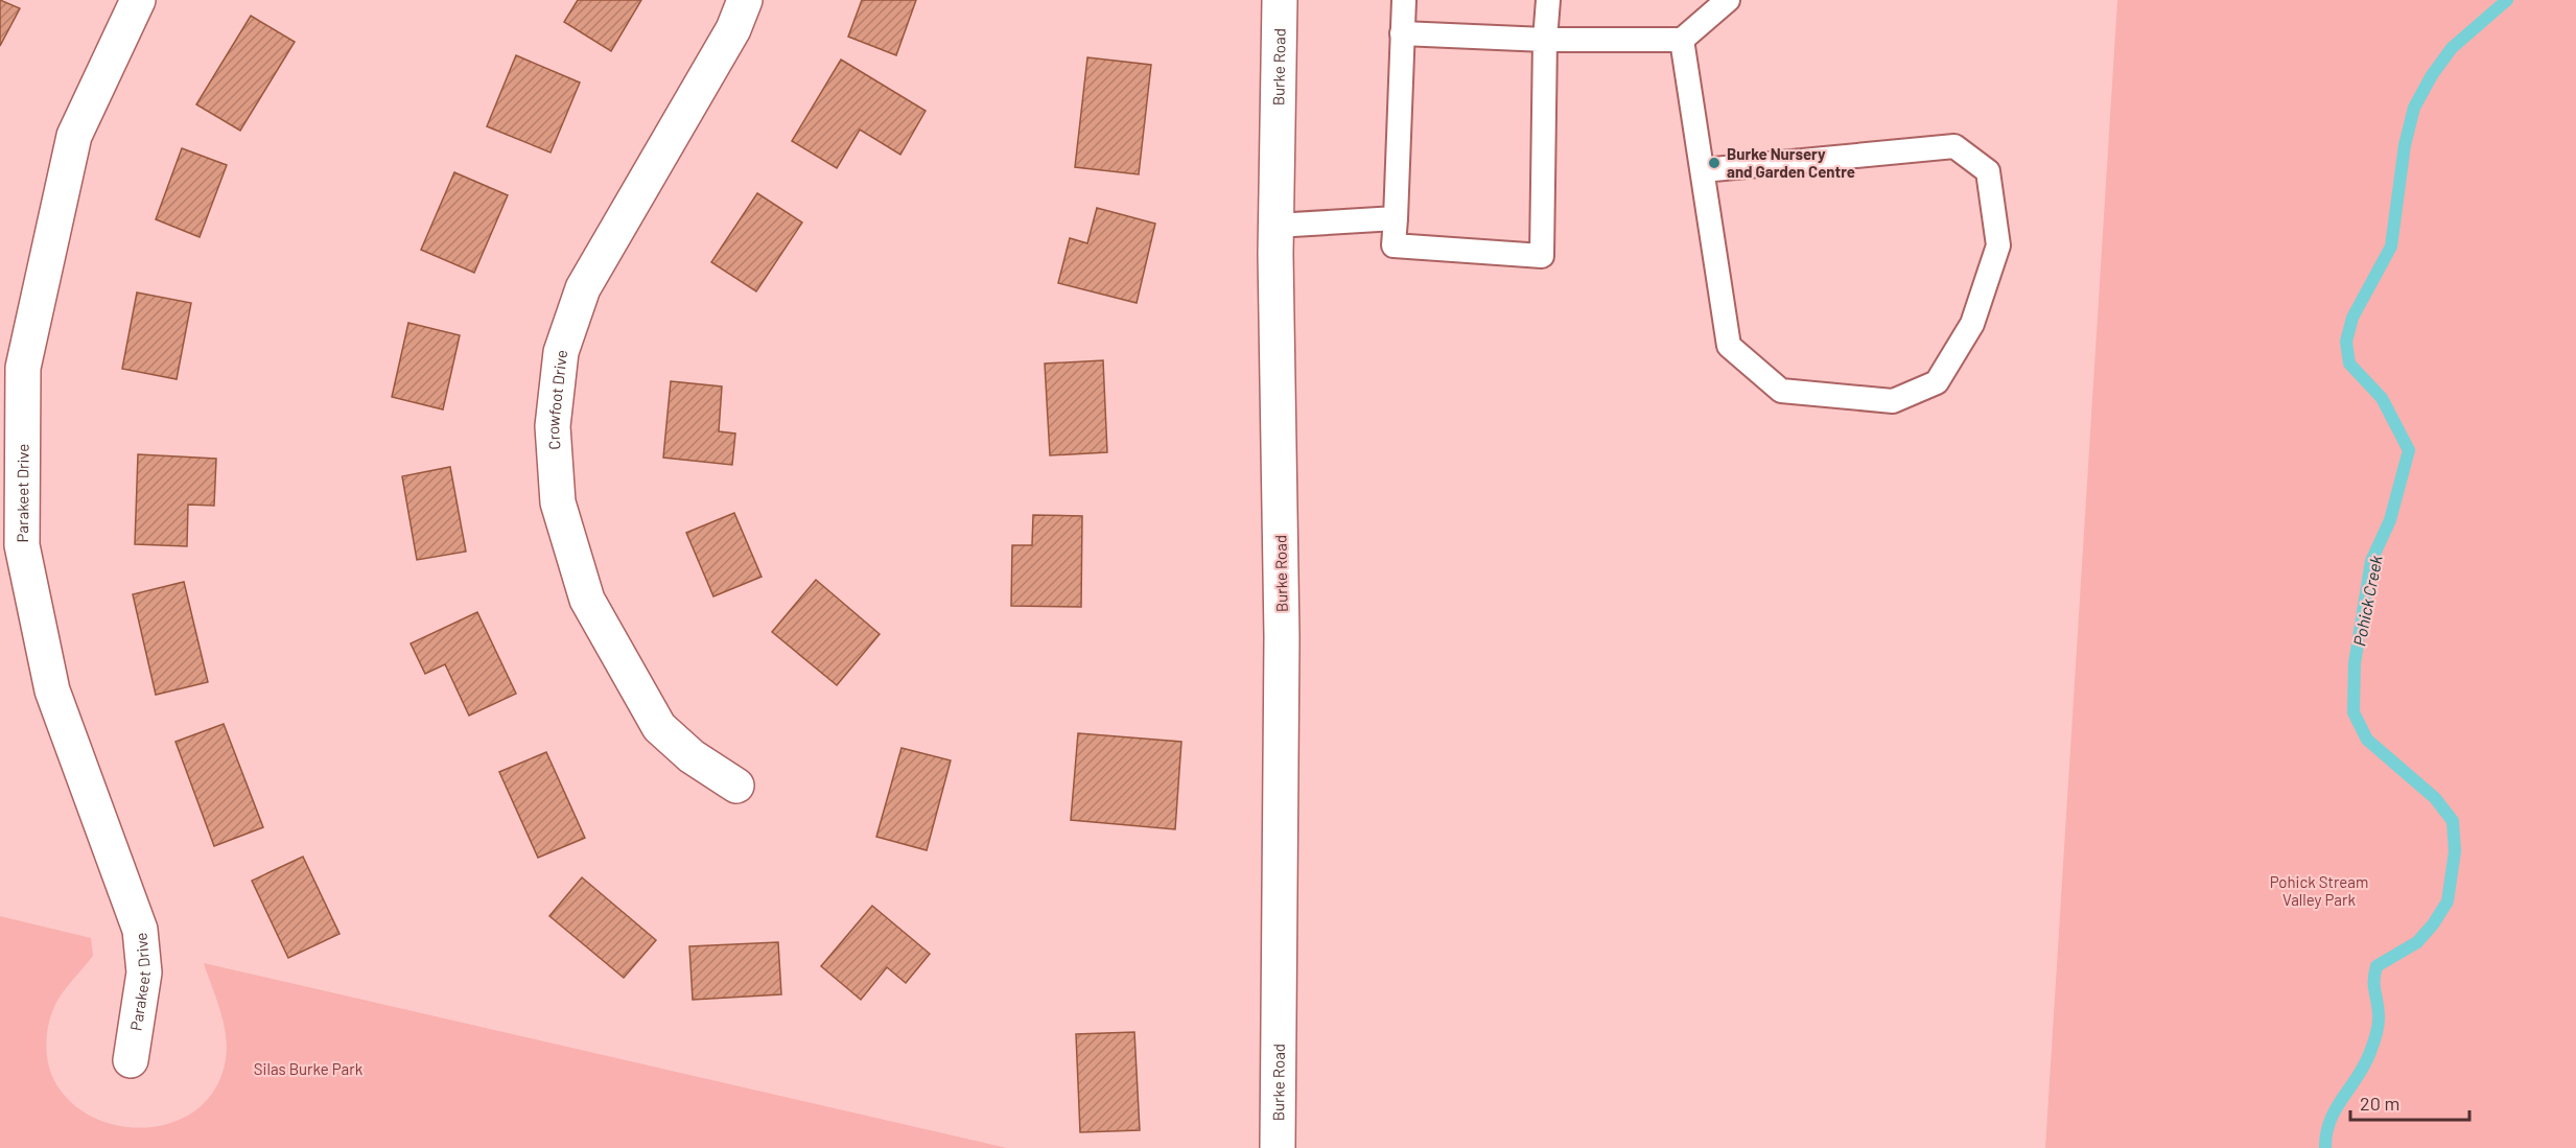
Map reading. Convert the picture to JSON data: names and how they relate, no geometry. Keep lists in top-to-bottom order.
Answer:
{
  "streets": {
    "street": ["Burke Road", "Crowfoot Drive", "Parakeet Drive"]
  },
  "water": ["Pohick Creek"],
  "parks": ["Pohick Stream Valley Park", "Silas Burke Park"],
  "places": ["Burke Nursery and Garden Centre"],
  "scale_bar": "20 m"
}
